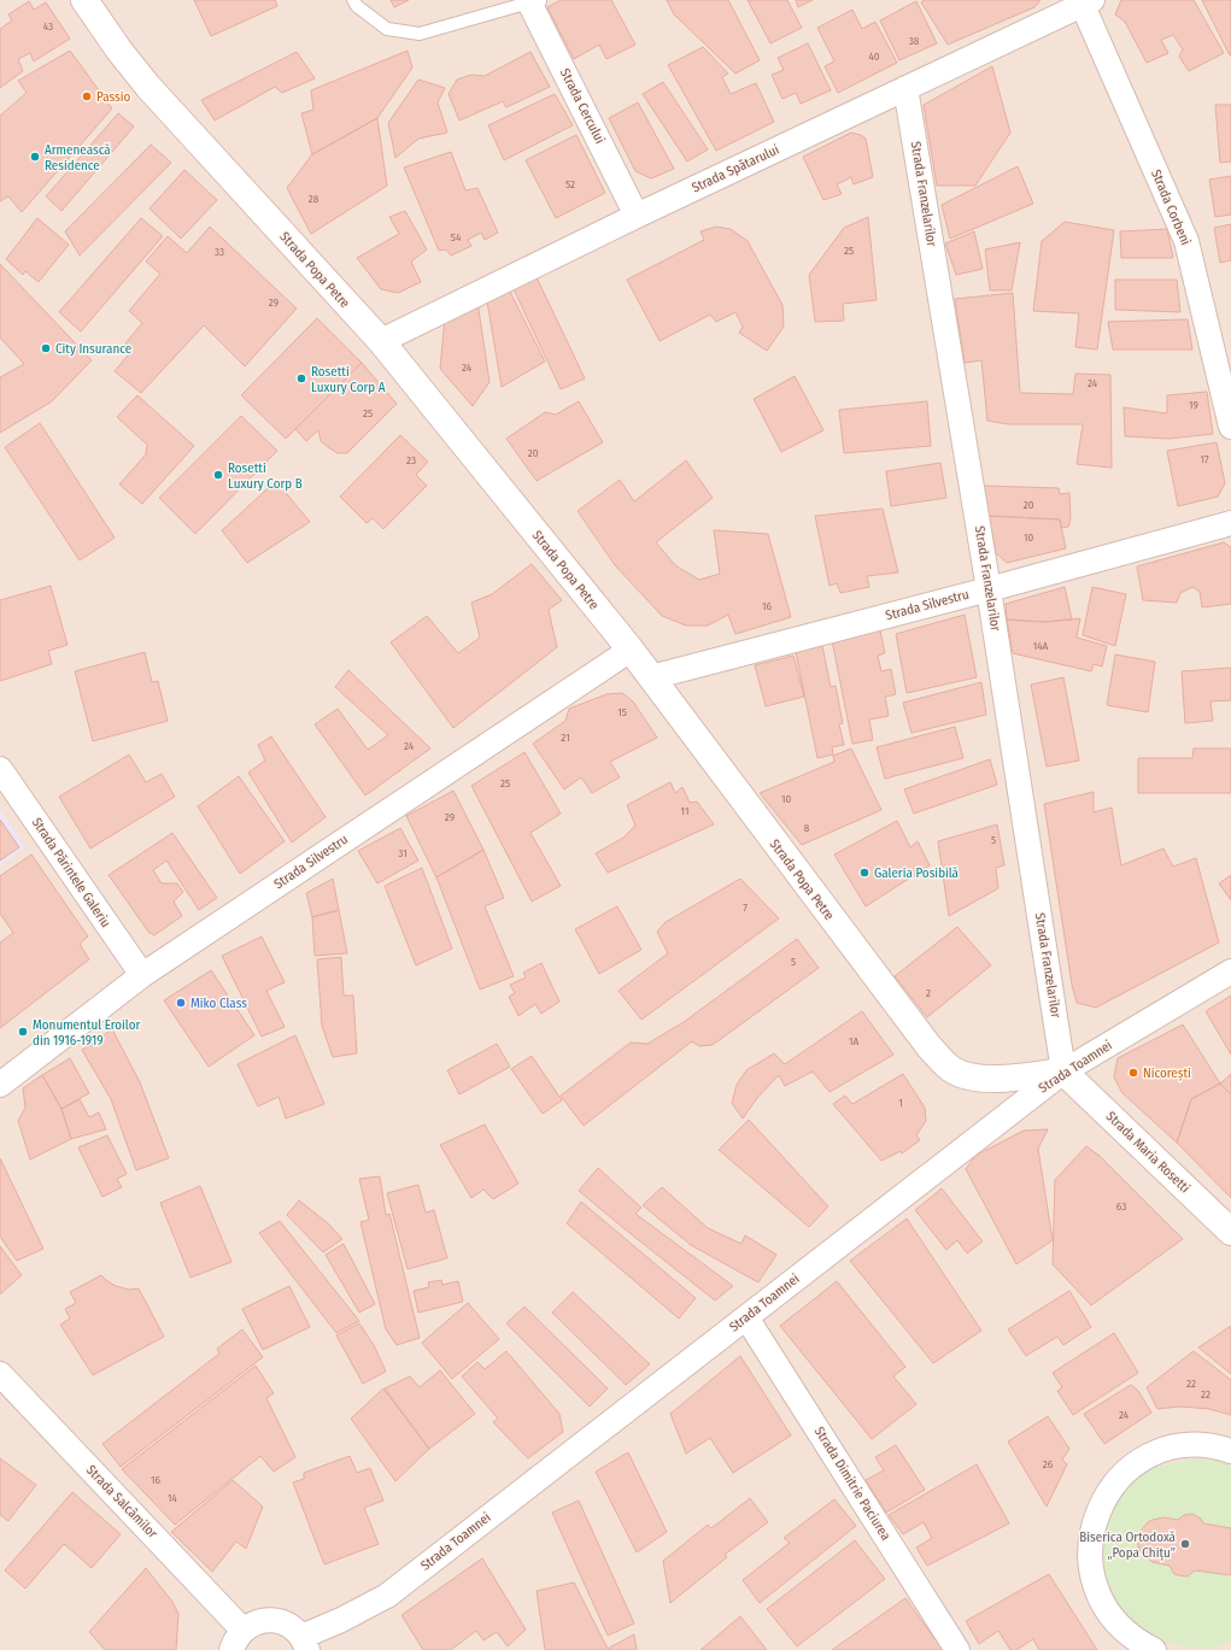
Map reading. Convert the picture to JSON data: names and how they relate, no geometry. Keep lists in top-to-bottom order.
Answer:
{
  "streets": {
    "street": [
      "Strada Cercului",
      "Strada Spătarului",
      "Strada Franzelarilor",
      "Strada Corbeni",
      "Strada Popa Petre",
      "Strada Silvestru",
      "Strada Părintele Galeriu",
      "Strada Toamnei",
      "Strada Maria Rosetti",
      "Strada Dimitrie Paciurea",
      "Strada Salcâmilor"
    ]
  },
  "crossings": [
    ["Strada Cercului", "Strada Spătarului"],
    ["Strada Spătarului", "Strada Franzelarilor"],
    ["Strada Spătarului", "Strada Corbeni"],
    ["Strada Spătarului", "Strada Popa Petre"],
    ["Strada Franzelarilor", "Strada Popa Petre"],
    ["Strada Franzelarilor", "Strada Silvestru"],
    ["Strada Franzelarilor", "Strada Toamnei"],
    ["Strada Franzelarilor", "Strada Maria Rosetti"],
    ["Strada Popa Petre", "Strada Silvestru"],
    ["Strada Popa Petre", "Strada Toamnei"],
    ["Strada Popa Petre", "Strada Maria Rosetti"],
    ["Strada Silvestru", "Strada Părintele Galeriu"],
    ["Strada Toamnei", "Strada Maria Rosetti"],
    ["Strada Toamnei", "Strada Dimitrie Paciurea"]
  ],
  "places": [
    "Passio",
    "Armenească Residence",
    "City Insurance",
    "Rosetti Luxury Corp A",
    "Rosetti Luxury Corp B",
    "Galeria Posibilă",
    "Miko Class",
    "Monumentul Eroilor din 1916-1919",
    "Nicorești",
    "Biserica Ortodoxă „Popa Chițu”"
  ],
  "house_numbers": [
    "43",
    "38",
    "40",
    "52",
    "28",
    "54",
    "25",
    "33",
    "29",
    "24",
    "24",
    "19",
    "25",
    "20",
    "17",
    "23",
    "20",
    "10",
    "16",
    "14A",
    "15",
    "21",
    "24",
    "25",
    "10",
    "11",
    "29",
    "8",
    "5",
    "31",
    "7",
    "5",
    "2",
    "1A",
    "1",
    "63",
    "22",
    "22",
    "24",
    "26",
    "16",
    "14"
  ]
}
